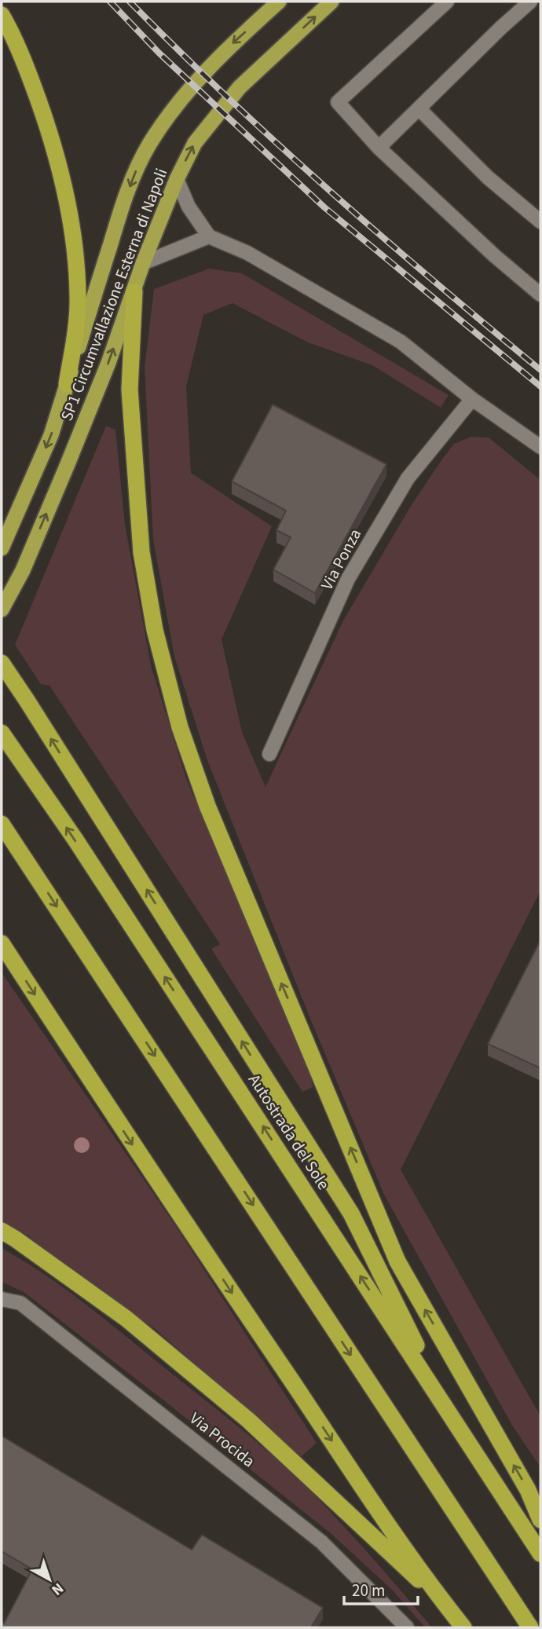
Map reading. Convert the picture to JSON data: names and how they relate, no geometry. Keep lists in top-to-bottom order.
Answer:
{
  "streets": {
    "highway": ["SP1 Circumvallazione Esterna di Napoli", "Autostrada del Sole"],
    "street": ["Via Ponza", "Via Procida"]
  },
  "scale_bar": "20 m",
  "north": "bottom right"
}
